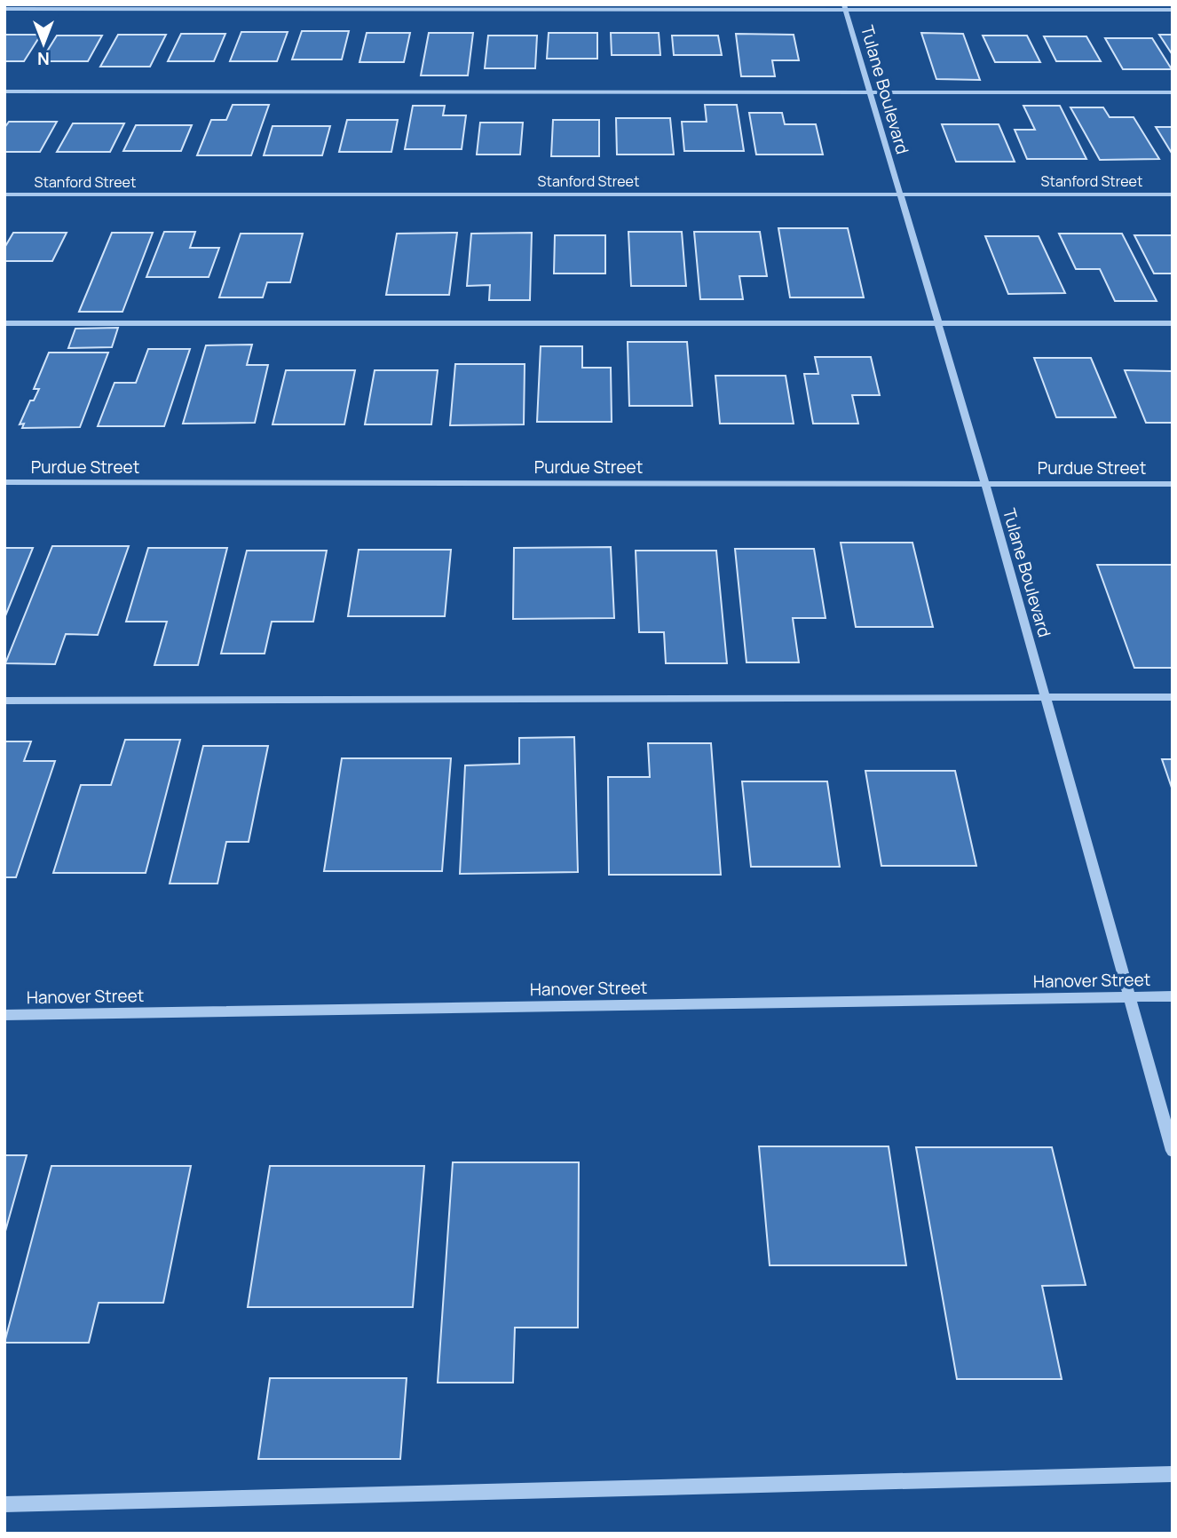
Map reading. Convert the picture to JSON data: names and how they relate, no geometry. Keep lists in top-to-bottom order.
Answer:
{
  "streets": {
    "street": [
      "Tulane Boulevard",
      "Stanford Street",
      "Purdue Street",
      "Hanover Street"
    ]
  },
  "crossings": [
    ["Tulane Boulevard", "Stanford Street"],
    ["Tulane Boulevard", "Purdue Street"],
    ["Tulane Boulevard", "Hanover Street"]
  ],
  "north": "bottom"
}
